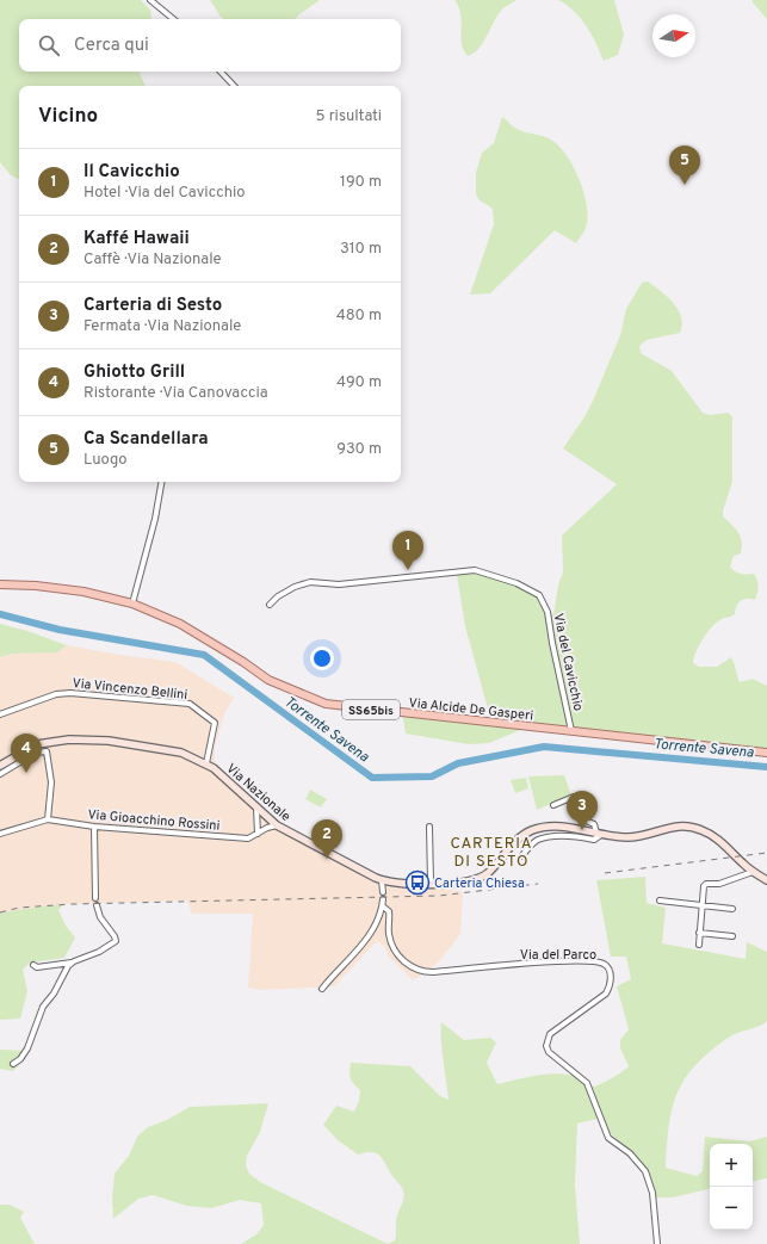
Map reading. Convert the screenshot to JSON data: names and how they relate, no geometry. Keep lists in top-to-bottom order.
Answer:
{
  "streets": {
    "main road": ["Via Alcide De Gasperi", "SS65bis", "Via Nazionale"],
    "street": [
      "Via del Cavicchio",
      "Via Vincenzo Bellini",
      "Via Gioacchino Rossini",
      "Via del Parco"
    ]
  },
  "crossings": [
    ["Via del Cavicchio", "Via Alcide De Gasperi"],
    ["Via Vincenzo Bellini", "Via Nazionale"],
    ["Via Nazionale", "Via Gioacchino Rossini"]
  ],
  "districts": ["CARTERIA DI SESTO"],
  "water": ["Torrente Savena"],
  "places": {
    "bus stop": ["Carteria Chiesa"]
  },
  "north": "right",
  "page": {
    "search": "Cerca qui",
    "heading": ["Vicino", "5 risultati"],
    "pins": [
      "5",
      "1",
      "4",
      "3",
      "2"
    ],
    "list": [
      {
        "mark": "1",
        "name": "Il Cavicchio",
        "note": "Hotel · Via del Cavicchio",
        "value": "190 m"
      },
      {
        "mark": "2",
        "name": "Kaffé Hawaii",
        "note": "Caffè · Via Nazionale",
        "value": "310 m"
      },
      {
        "mark": "3",
        "name": "Carteria di Sesto",
        "note": "Fermata · Via Nazionale",
        "value": "480 m"
      },
      {
        "mark": "4",
        "name": "Ghiotto Grill",
        "note": "Ristorante · Via Canovaccia",
        "value": "490 m"
      },
      {
        "mark": "5",
        "name": "Ca Scandellara",
        "note": "Luogo",
        "value": "930 m"
      }
    ],
    "map_buttons": ["+", "−"]
  }
}
